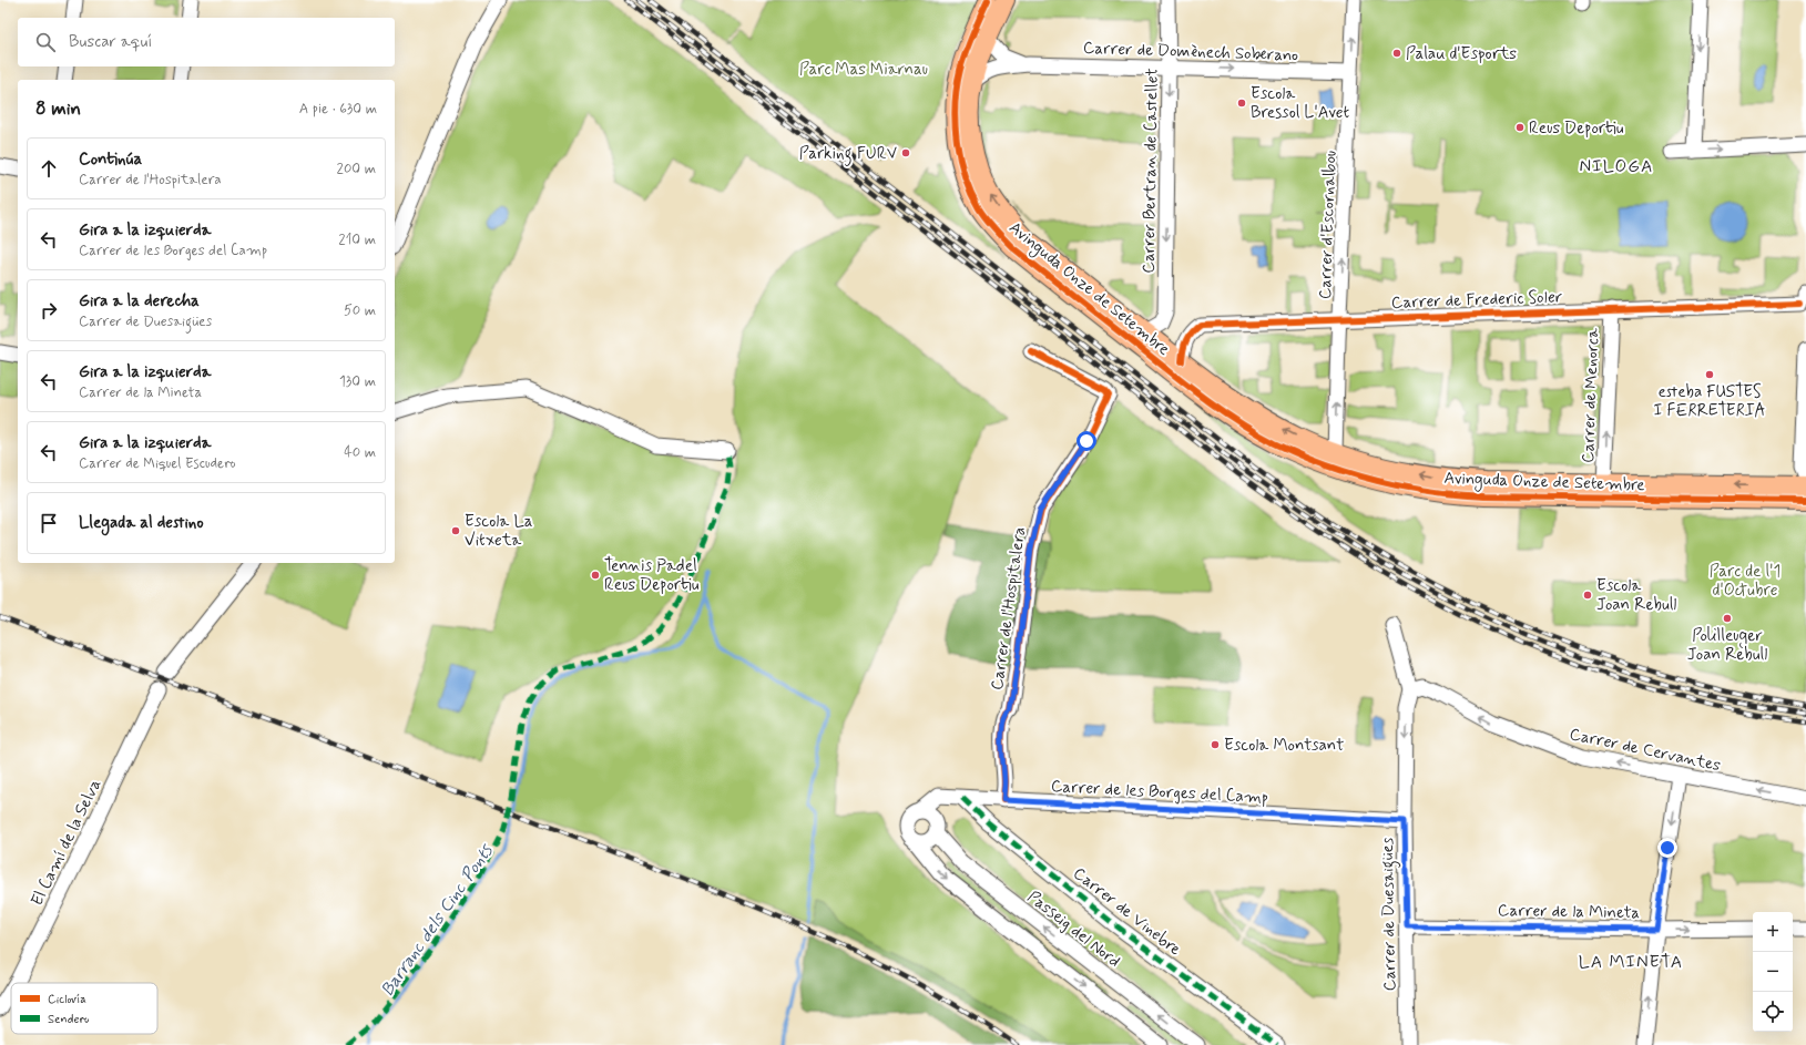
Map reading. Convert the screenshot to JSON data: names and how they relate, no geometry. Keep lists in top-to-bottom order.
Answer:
{
  "streets": {
    "main road": ["Avinguda Onze de Setembre"],
    "street": [
      "Carrer de Domènech Soberano",
      "Carrer Bertran de Castellet",
      "Carrer d'Escornalbou",
      "Carrer de Frederic Soler",
      "Carrer de Menorca",
      "Carrer de l'Hospitalera",
      "Carrer de Cervantes",
      "Carrer de les Borges del Camp",
      "El Camí de la Selva",
      "Carrer de Vinebre",
      "Carrer de la Mineta",
      "Carrer de Duesaigües",
      "Passeig del Nord"
    ]
  },
  "crossings": [
    ["Carrer de Domènech Soberano", "Carrer Bertran de Castellet"],
    ["Carrer de Domènech Soberano", "Carrer d'Escornalbou"],
    ["Carrer de Domènech Soberano", "Avinguda Onze de Setembre"],
    ["Carrer Bertran de Castellet", "Avinguda Onze de Setembre"],
    ["Carrer d'Escornalbou", "Avinguda Onze de Setembre"],
    ["Carrer d'Escornalbou", "Carrer de Frederic Soler"],
    ["Avinguda Onze de Setembre", "Carrer de Frederic Soler"],
    ["Avinguda Onze de Setembre", "Carrer de Menorca"],
    ["Carrer de Frederic Soler", "Carrer de Menorca"],
    ["Carrer de l'Hospitalera", "Carrer de les Borges del Camp"],
    ["Carrer de Cervantes", "Carrer de Duesaigües"],
    ["Carrer de les Borges del Camp", "Carrer de Vinebre"],
    ["Carrer de les Borges del Camp", "Carrer de Duesaigües"],
    ["Carrer de les Borges del Camp", "Passeig del Nord"],
    ["Carrer de la Mineta", "Carrer de Duesaigües"]
  ],
  "one_way": [
    "Carrer de Domènech Soberano",
    "Carrer Bertran de Castellet",
    "Carrer d'Escornalbou",
    "Avinguda Onze de Setembre",
    "Carrer de Menorca",
    "Carrer de Cervantes"
  ],
  "districts": ["NILOGA", "LA MINETA"],
  "water": ["Barranc dels Cinc Ponts"],
  "parks": ["Parc Mas Miarnau", "Parc de l'1 d'Octubre"],
  "places": [
    "Palau d'Esports",
    "Escola Bressol L'Avet",
    "Reus Deportiu",
    "Parking FURV",
    "esteba FUSTES I FERRETERIA",
    "Escola La Vitxeta",
    "Tennis Padel Reus Deportiu",
    "Escola Joan Rebull",
    "Polilleuger Joan Rebull",
    "Escola Montsant"
  ],
  "legend": ["Ciclovía", "Sendero"],
  "page": {
    "search": "Buscar aquí",
    "heading": ["8 min", "A pie · 630 m"],
    "list": [
      ["Continúa", "Carrer de l'Hospitalera", "200 m"],
      ["Gira a la izquierda", "Carrer de les Borges del Camp", "210 m"],
      ["Gira a la derecha", "Carrer de Duesaigües", "50 m"],
      ["Gira a la izquierda", "Carrer de la Mineta", "130 m"],
      ["Gira a la izquierda", "Carrer de Miquel Escudero", "40 m"],
      "Llegada al destino"
    ],
    "map_buttons": ["+", "−"]
  }
}
